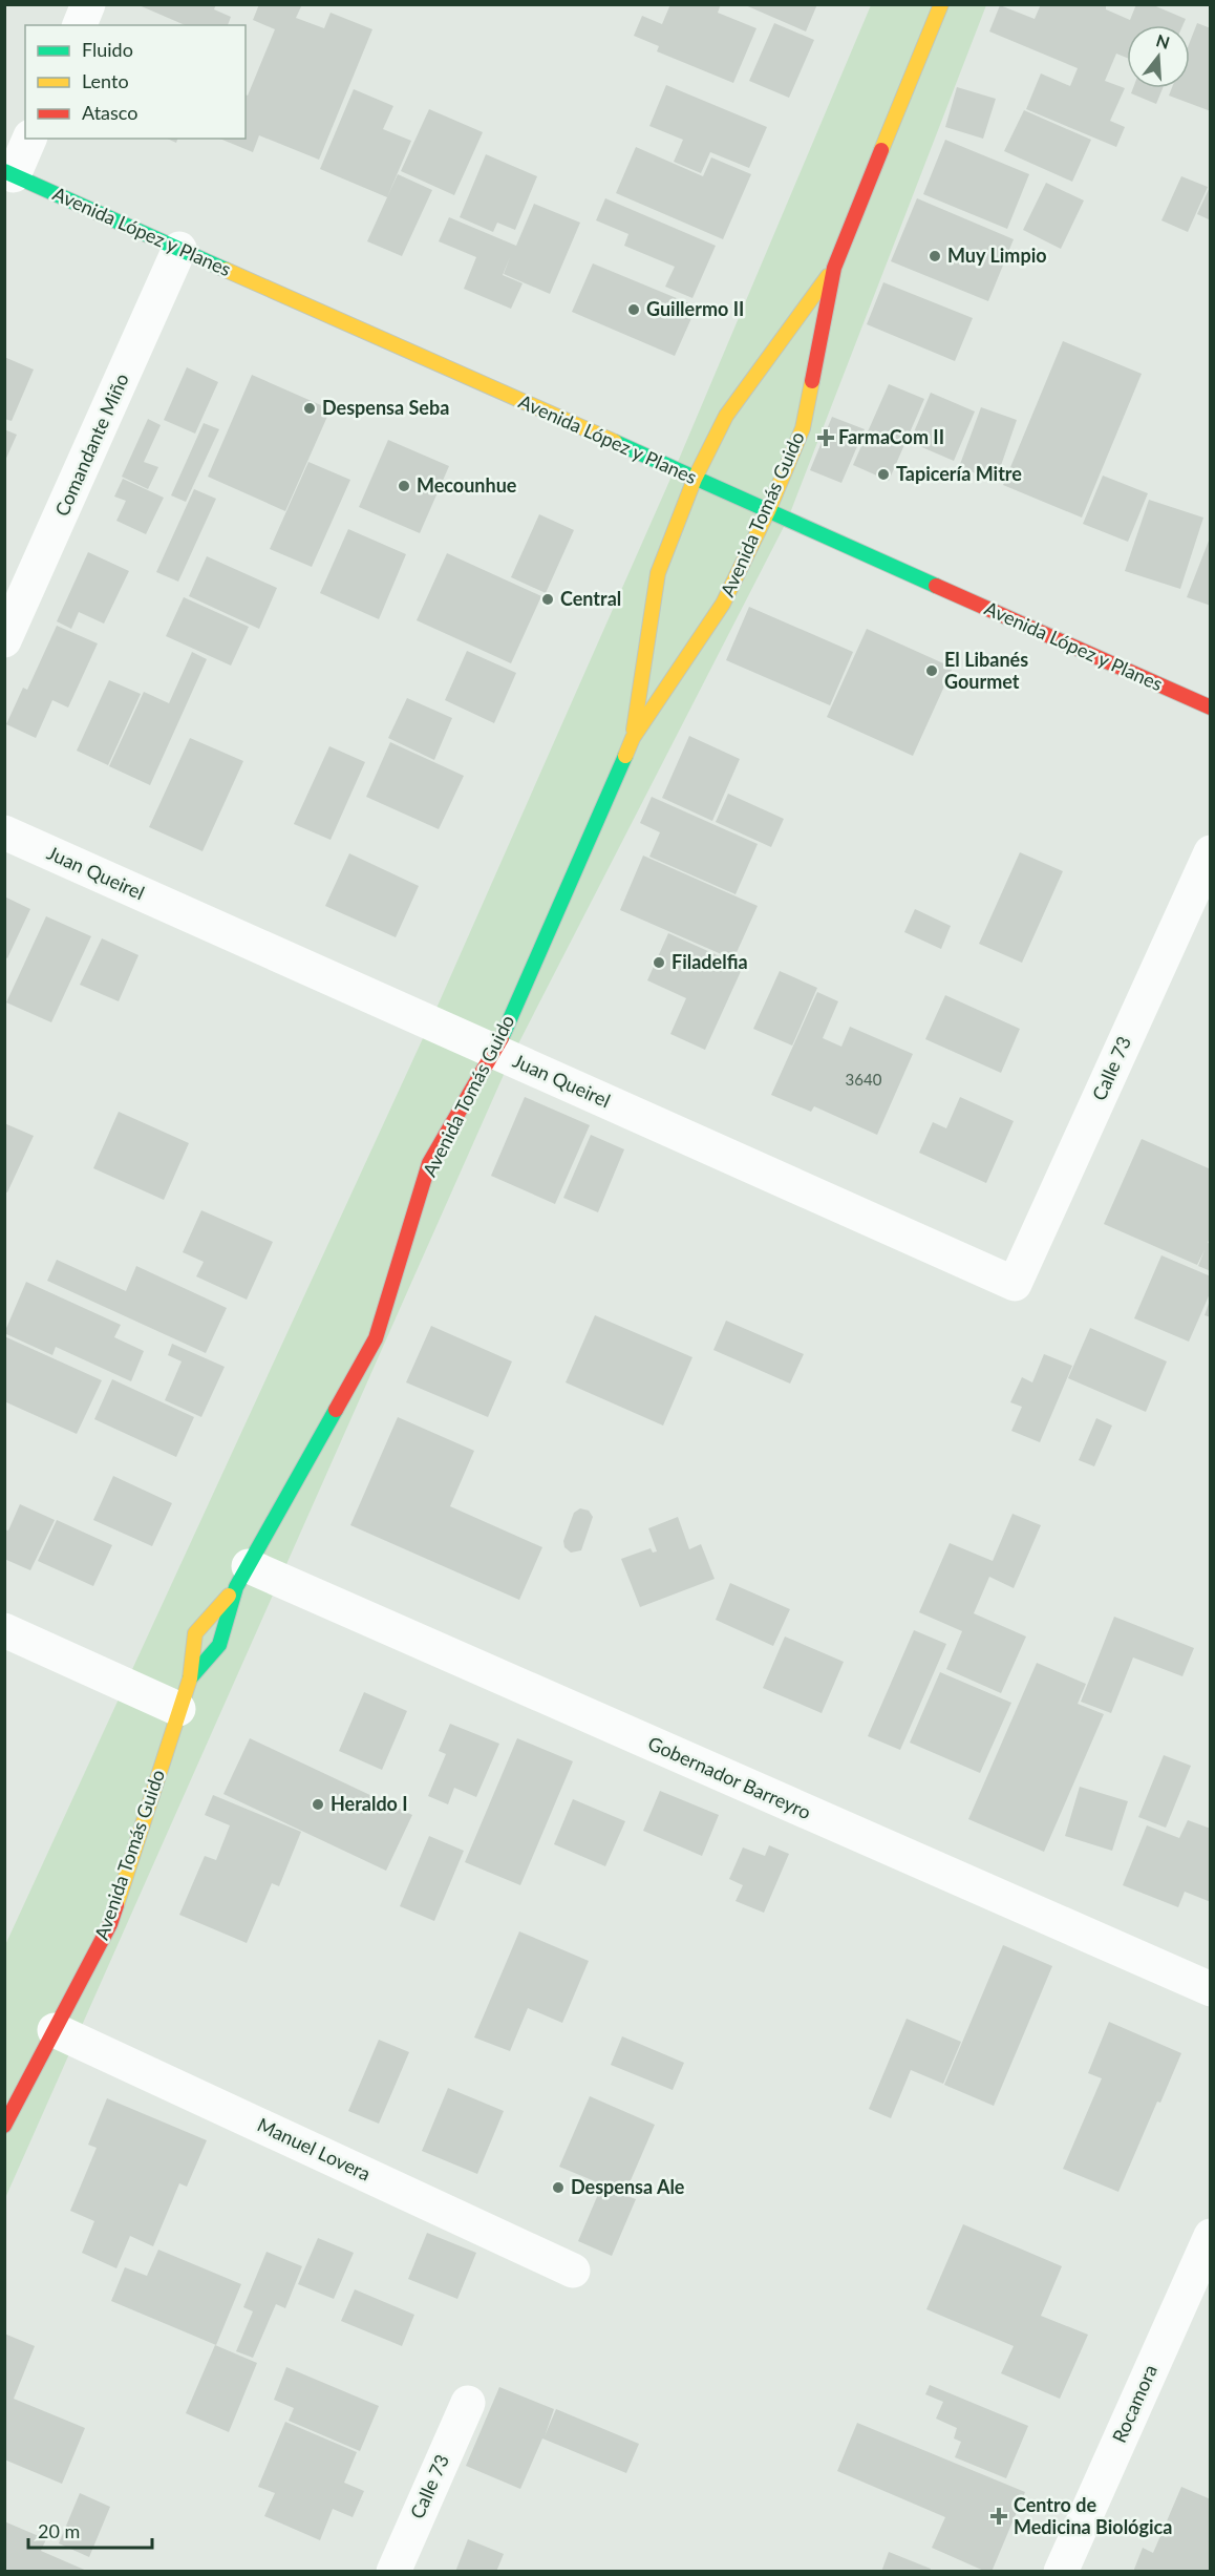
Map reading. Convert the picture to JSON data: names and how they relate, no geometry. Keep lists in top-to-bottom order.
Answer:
{
  "streets": {
    "main road": ["Avenida López y Planes", "Avenida Tomás Guido"],
    "street": [
      "Comandante Miño",
      "Juan Queirel",
      "Calle 73",
      "Gobernador Barreyro",
      "Manuel Lovera",
      "Rocamora"
    ]
  },
  "crossings": [
    ["Avenida López y Planes", "Comandante Miño"],
    ["Avenida López y Planes", "Avenida Tomás Guido"],
    ["Avenida Tomás Guido", "Juan Queirel"],
    ["Avenida Tomás Guido", "Gobernador Barreyro"],
    ["Avenida Tomás Guido", "Manuel Lovera"],
    ["Juan Queirel", "Calle 73"]
  ],
  "places": {
    "other": [
      "Muy Limpio",
      "Guillermo II",
      "Despensa Seba",
      "Tapicería Mitre",
      "Mecounhue",
      "Central",
      "El Libanés Gourmet",
      "Filadelfia",
      "Heraldo I",
      "Despensa Ale"
    ],
    "health": ["FarmaCom II", "Centro de Medicina Biológica"]
  },
  "house_numbers": ["3640"],
  "legend": ["Fluido", "Lento", "Atasco"],
  "scale_bar": "20 m",
  "north": "top"
}
